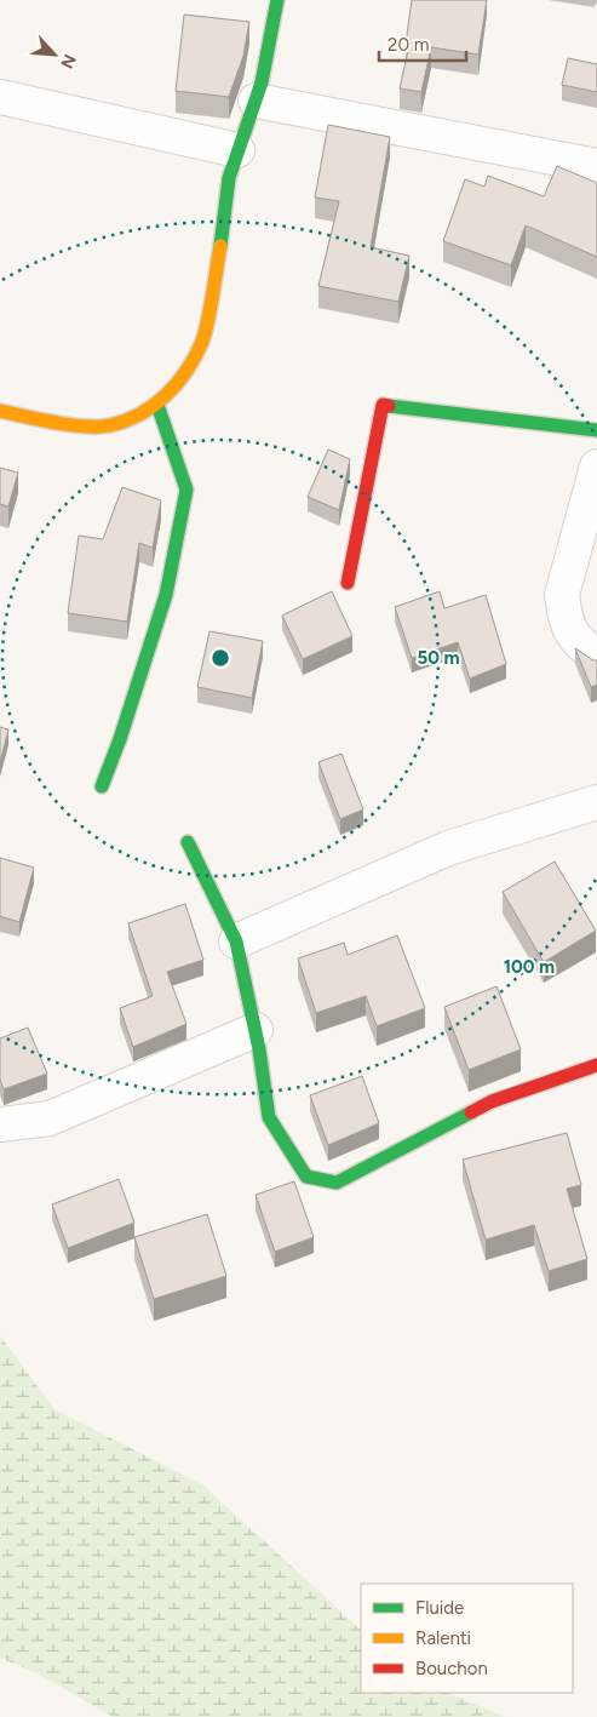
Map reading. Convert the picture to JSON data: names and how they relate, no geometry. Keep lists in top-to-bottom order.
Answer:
{
  "legend": ["Fluide", "Ralenti", "Bouchon"],
  "scale_bar": "20 m",
  "north": "bottom right",
  "rings": ["50 m", "100 m"]
}
